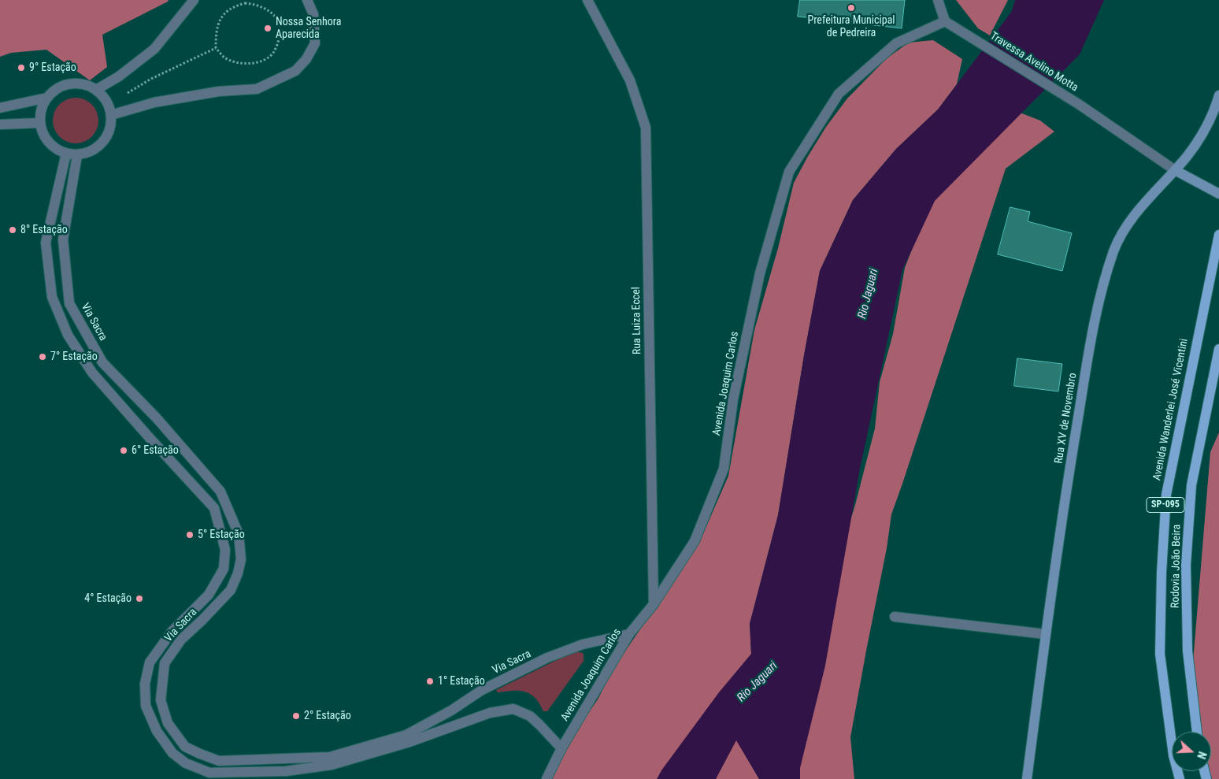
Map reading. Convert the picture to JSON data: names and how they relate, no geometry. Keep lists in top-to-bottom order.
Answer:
{
  "streets": {
    "main road": [
      "Avenida Wanderlei José Vicentini",
      "Rua XV de Novembro",
      "SP-095",
      "Rodovia João Beira"
    ],
    "street": [
      "Travessa Avelino Motta",
      "Rua Luiza Eccel",
      "Via Sacra",
      "Avenida Joaquim Carlos"
    ]
  },
  "crossings": [
    ["Travessa Avelino Motta", "Avenida Joaquim Carlos"],
    ["Travessa Avelino Motta", "Rua XV de Novembro"],
    ["Rua Luiza Eccel", "Avenida Joaquim Carlos"],
    ["Via Sacra", "Avenida Joaquim Carlos"]
  ],
  "water": ["Rio Jaguari"],
  "places": [
    "Prefeitura Municipal de Pedreira",
    "Nossa Senhora Aparecida",
    "9° Estação",
    "8° Estação",
    "7° Estação",
    "6° Estação",
    "5° Estação",
    "4° Estação",
    "1° Estação",
    "2° Estação"
  ],
  "north": "right"
}
